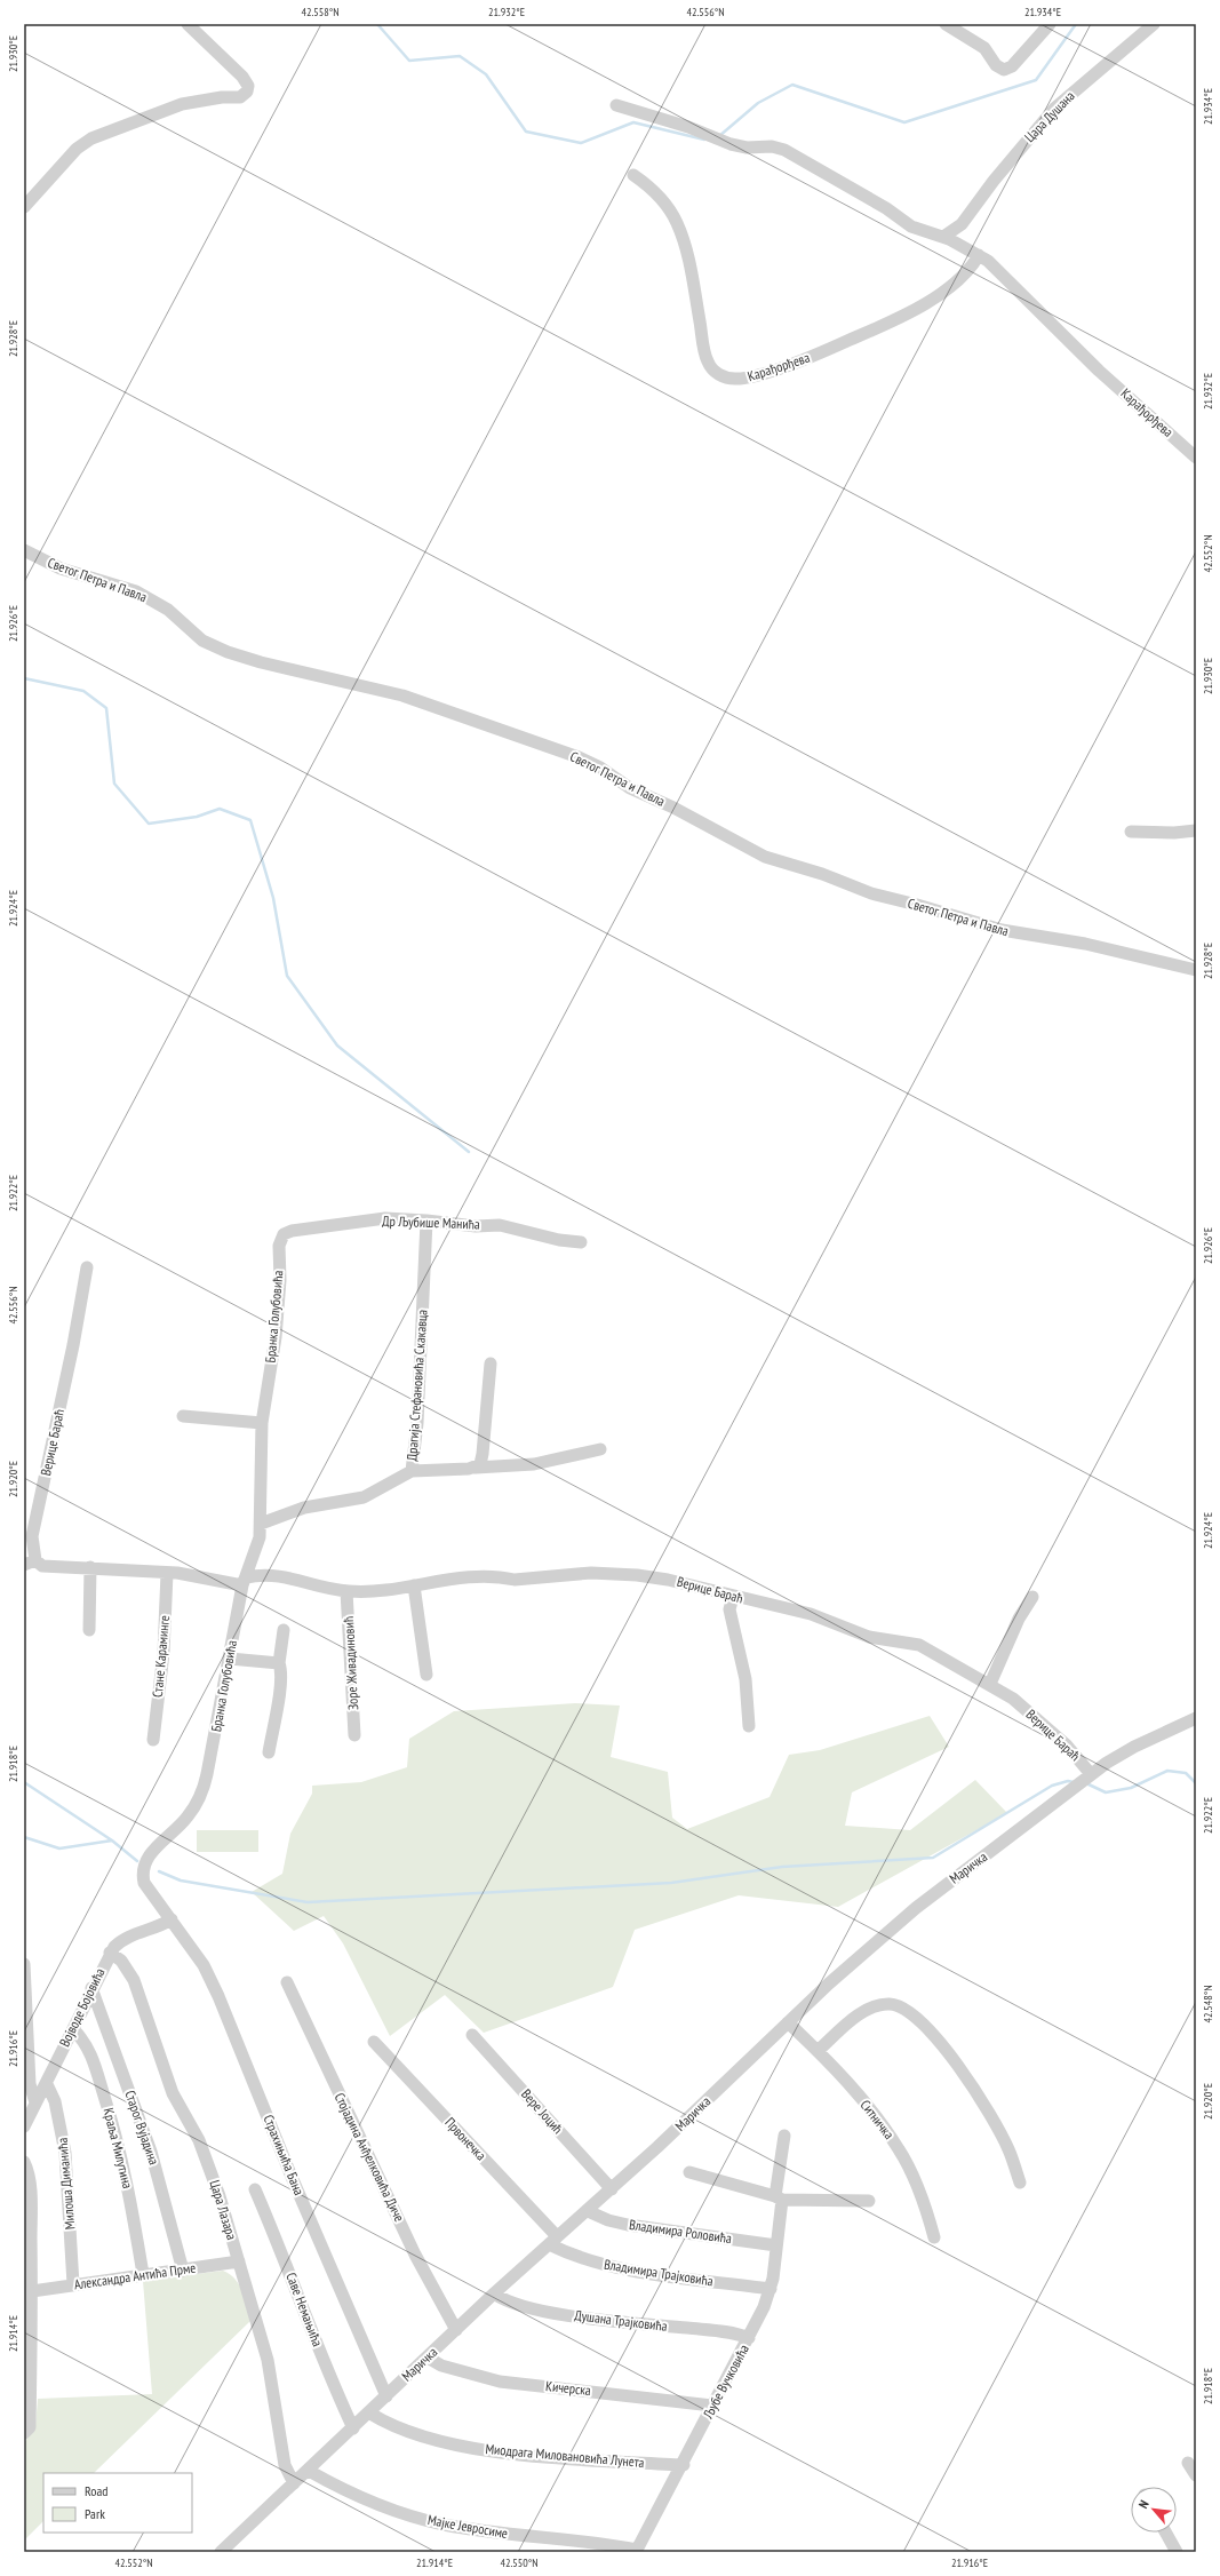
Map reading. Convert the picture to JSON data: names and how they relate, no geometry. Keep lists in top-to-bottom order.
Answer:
{
  "streets": {
    "street": [
      "Цара Душана",
      "Карађорђева",
      "Светог Петра и Павла",
      "Др Љубише Манића",
      "Бранка Голубовића",
      "Драгија Стефановића Скакавца",
      "Верице Бараћ",
      "Стане Караминге",
      "Зоре Живадиновић",
      "Маричка",
      "Војводе Бојовића",
      "Вере Јоцић",
      "Ситничка",
      "Старог Вујадина",
      "Првонечка",
      "Краља Милутина",
      "Страхињића Бана",
      "Стојадина Анђелковића Диче",
      "Милоша Диманића",
      "Цара Лазара",
      "Владимира Роловића",
      "Владимира Трајковића",
      "Александра Антића Прме",
      "Саве Немањића",
      "Душана Трајковића",
      "Љубе Вучковића",
      "Кичерска",
      "Миодрага Миловановића Лунета",
      "Мајке Јевросиме"
    ]
  },
  "crossings": [
    ["Цара Душана", "Карађорђева"],
    ["Др Љубише Манића", "Бранка Голубовића"],
    ["Др Љубише Манића", "Драгија Стефановића Скакавца"],
    ["Бранка Голубовића", "Драгија Стефановића Скакавца"],
    ["Бранка Голубовића", "Верице Бараћ"],
    ["Бранка Голубовића", "Војводе Бојовића"],
    ["Бранка Голубовића", "Страхињића Бана"],
    ["Верице Бараћ", "Стане Караминге"],
    ["Верице Бараћ", "Зоре Живадиновић"],
    ["Верице Бараћ", "Маричка"],
    ["Маричка", "Вере Јоцић"],
    ["Маричка", "Ситничка"],
    ["Маричка", "Првонечка"],
    ["Маричка", "Страхињића Бана"],
    ["Маричка", "Стојадина Анђелковића Диче"],
    ["Маричка", "Цара Лазара"],
    ["Маричка", "Владимира Роловића"],
    ["Маричка", "Владимира Трајковића"],
    ["Маричка", "Саве Немањића"],
    ["Маричка", "Душана Трајковића"],
    ["Маричка", "Кичерска"],
    ["Маричка", "Миодрага Миловановића Лунета"],
    ["Маричка", "Мајке Јевросиме"],
    ["Војводе Бојовића", "Старог Вујадина"],
    ["Војводе Бојовића", "Краља Милутина"],
    ["Војводе Бојовића", "Страхињића Бана"],
    ["Војводе Бојовића", "Милоша Диманића"],
    ["Војводе Бојовића", "Цара Лазара"],
    ["Старог Вујадина", "Александра Антића Прме"],
    ["Првонечка", "Владимира Трајковића"],
    ["Краља Милутина", "Александра Антића Прме"],
    ["Милоша Диманића", "Александра Антића Прме"],
    ["Цара Лазара", "Александра Антића Прме"],
    ["Владимира Роловића", "Љубе Вучковића"],
    ["Владимира Трајковића", "Љубе Вучковића"],
    ["Душана Трајковића", "Љубе Вучковића"],
    ["Љубе Вучковића", "Кичерска"],
    ["Љубе Вучковића", "Миодрага Миловановића Лунета"],
    ["Љубе Вучковића", "Мајке Јевросиме"]
  ],
  "legend": ["Road", "Park"],
  "north": "top left",
  "coordinates": [
    "42.558°N",
    "21.932°E",
    "42.556°N",
    "21.934°E",
    "21.930°E",
    "21.928°E",
    "42.552°N",
    "21.926°E",
    "21.924°E",
    "21.922°E",
    "21.920°E",
    "21.918°E",
    "42.548°N",
    "21.916°E",
    "21.914°E",
    "42.550°N"
  ]
}
